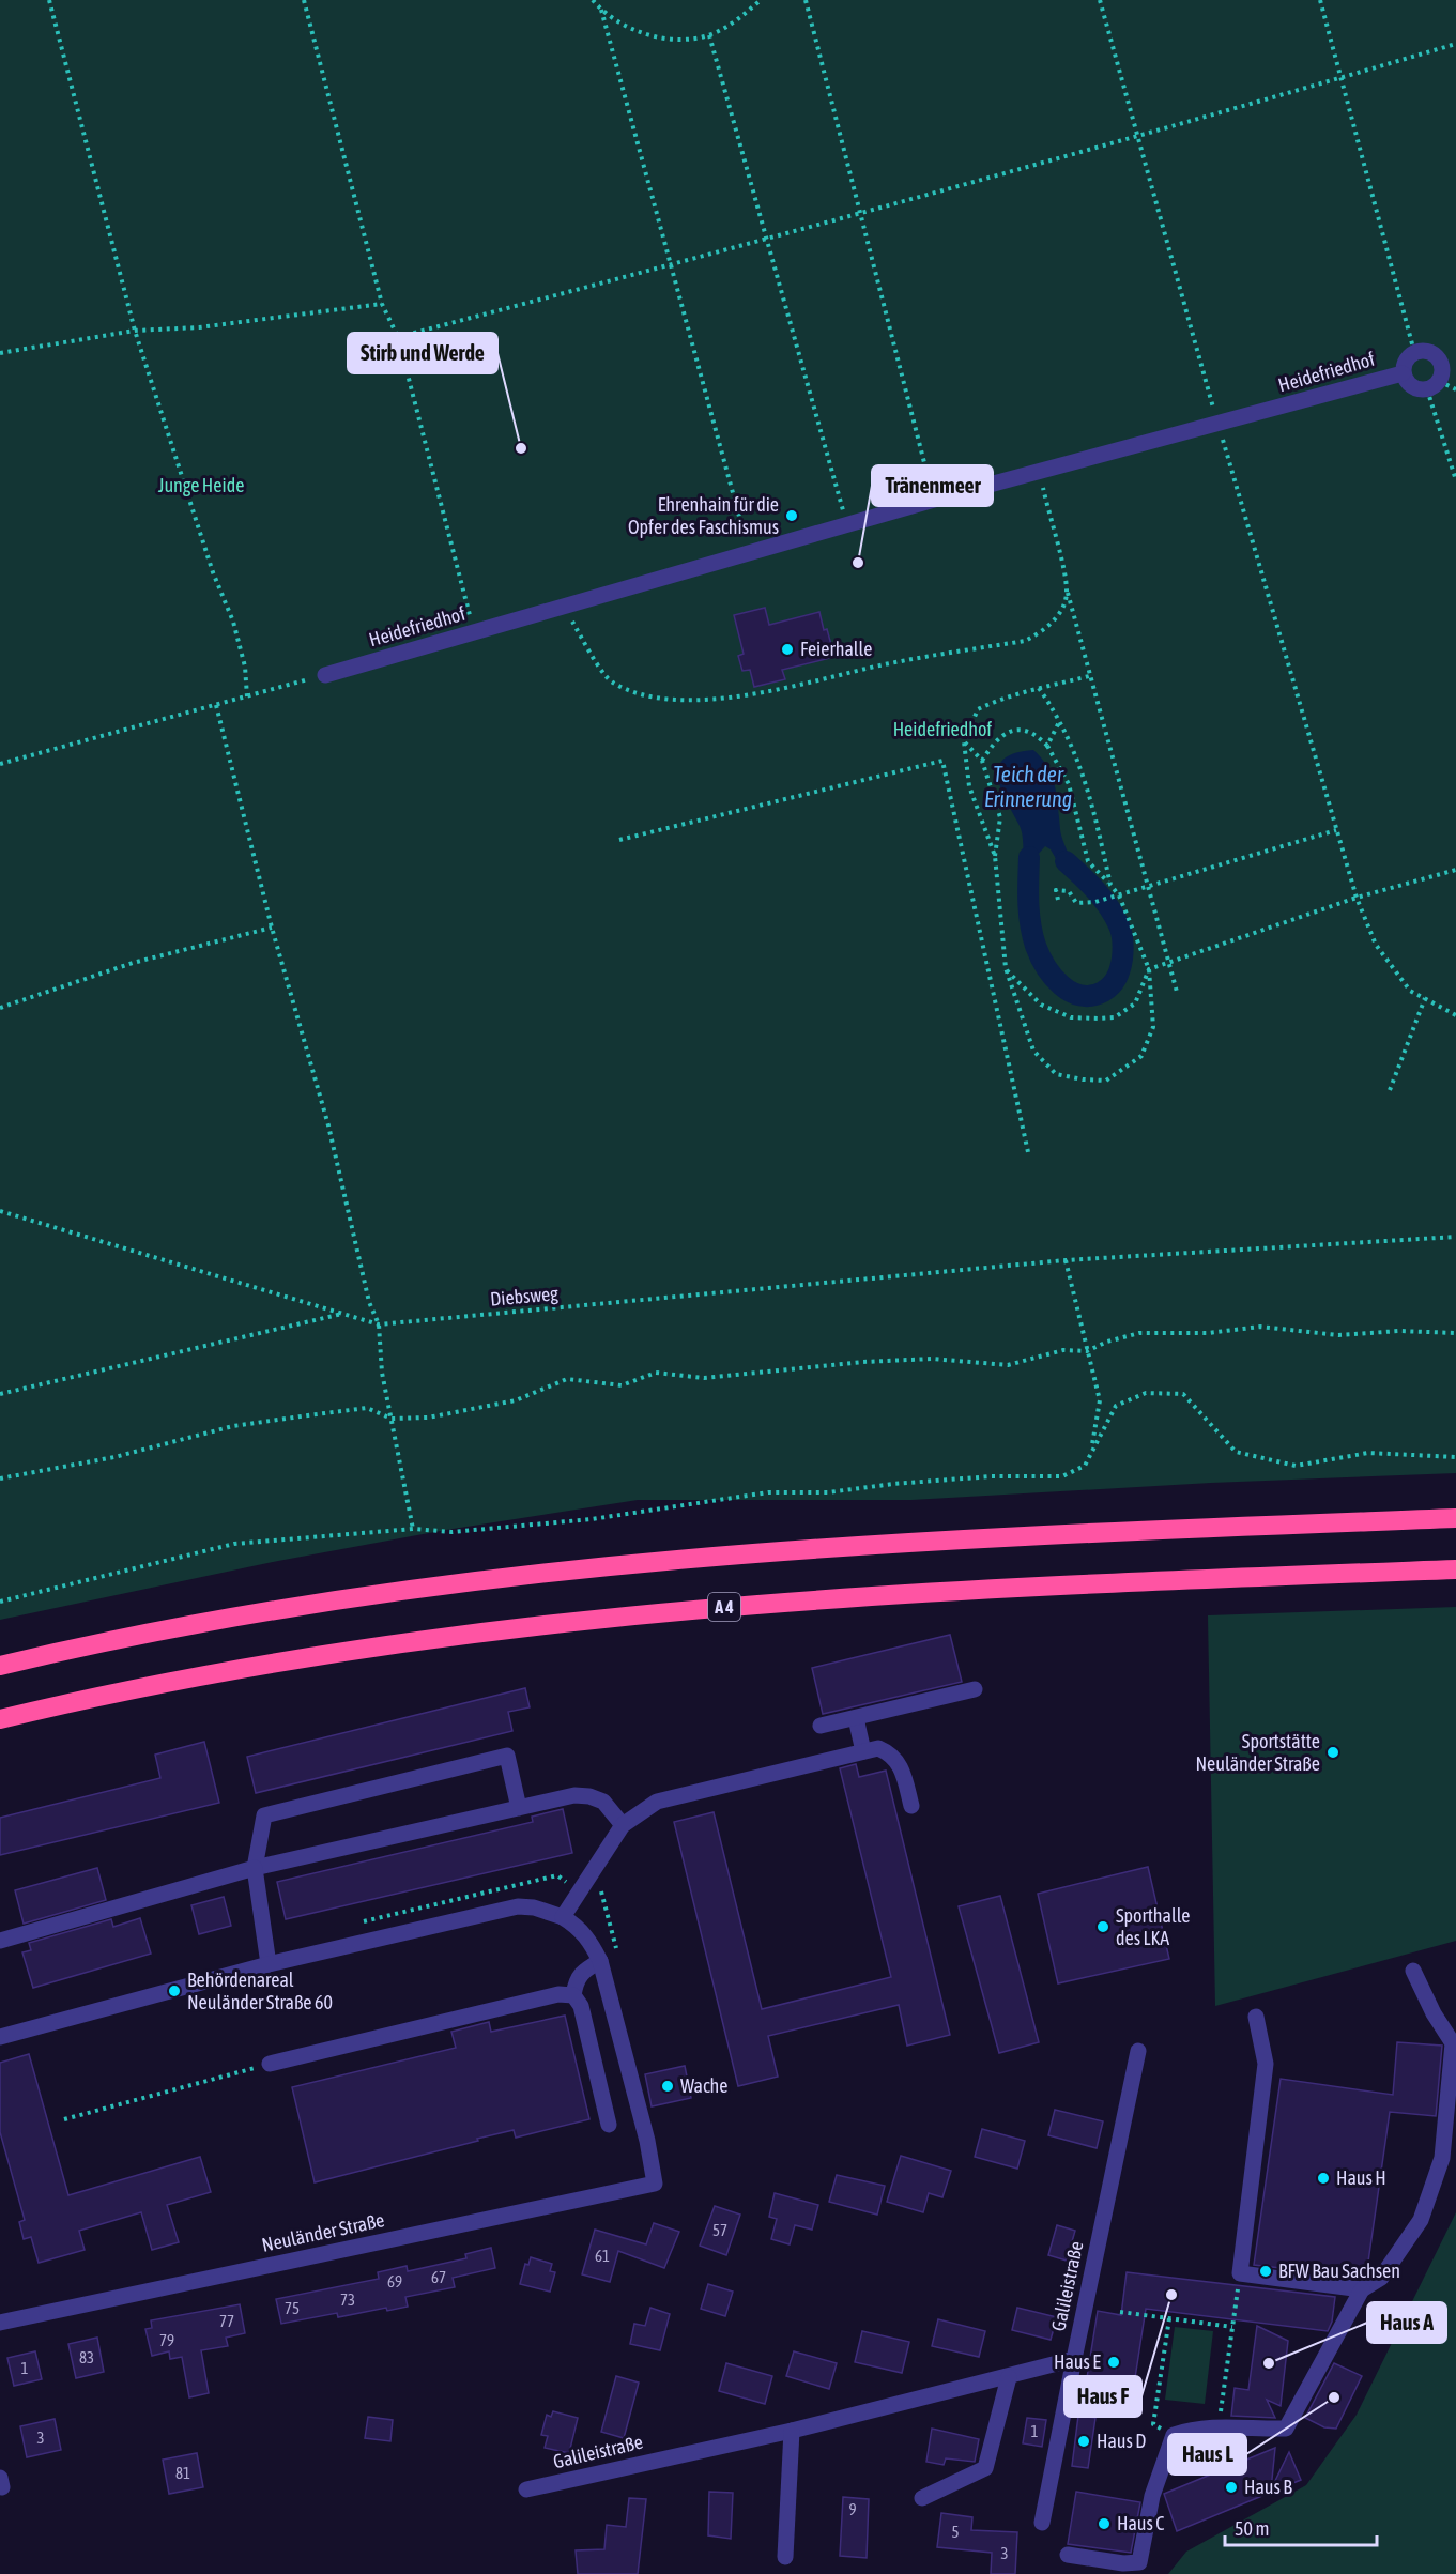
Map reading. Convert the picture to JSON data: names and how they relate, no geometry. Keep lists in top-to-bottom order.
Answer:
{
  "streets": {
    "highway": ["A 4"],
    "street": ["Heidefriedhof", "Neuländer Straße", "Galileistraße"],
    "path": ["Diebsweg"]
  },
  "water": ["Teich der Erinnerung"],
  "parks": ["Junge Heide", "Heidefriedhof"],
  "places": [
    "Stirb und Werde",
    "Ehrenhain für die Opfer des Faschismus",
    "Tränenmeer",
    "Feierhalle",
    "Sportstätte Neuländer Straße",
    "Sporthalle des LKA",
    "Behördenareal Neuländer Straße 60",
    "Wache",
    "Haus H",
    "BFW Bau Sachsen",
    "Haus F",
    "Haus E",
    "Haus A",
    "Haus L",
    "Haus D",
    "Haus B",
    "Haus C"
  ],
  "house_numbers": [
    "57",
    "61",
    "67",
    "69",
    "73",
    "75",
    "77",
    "79",
    "83",
    "1",
    "1",
    "3",
    "81",
    "9",
    "5",
    "3"
  ],
  "scale_bar": "50 m"
}
